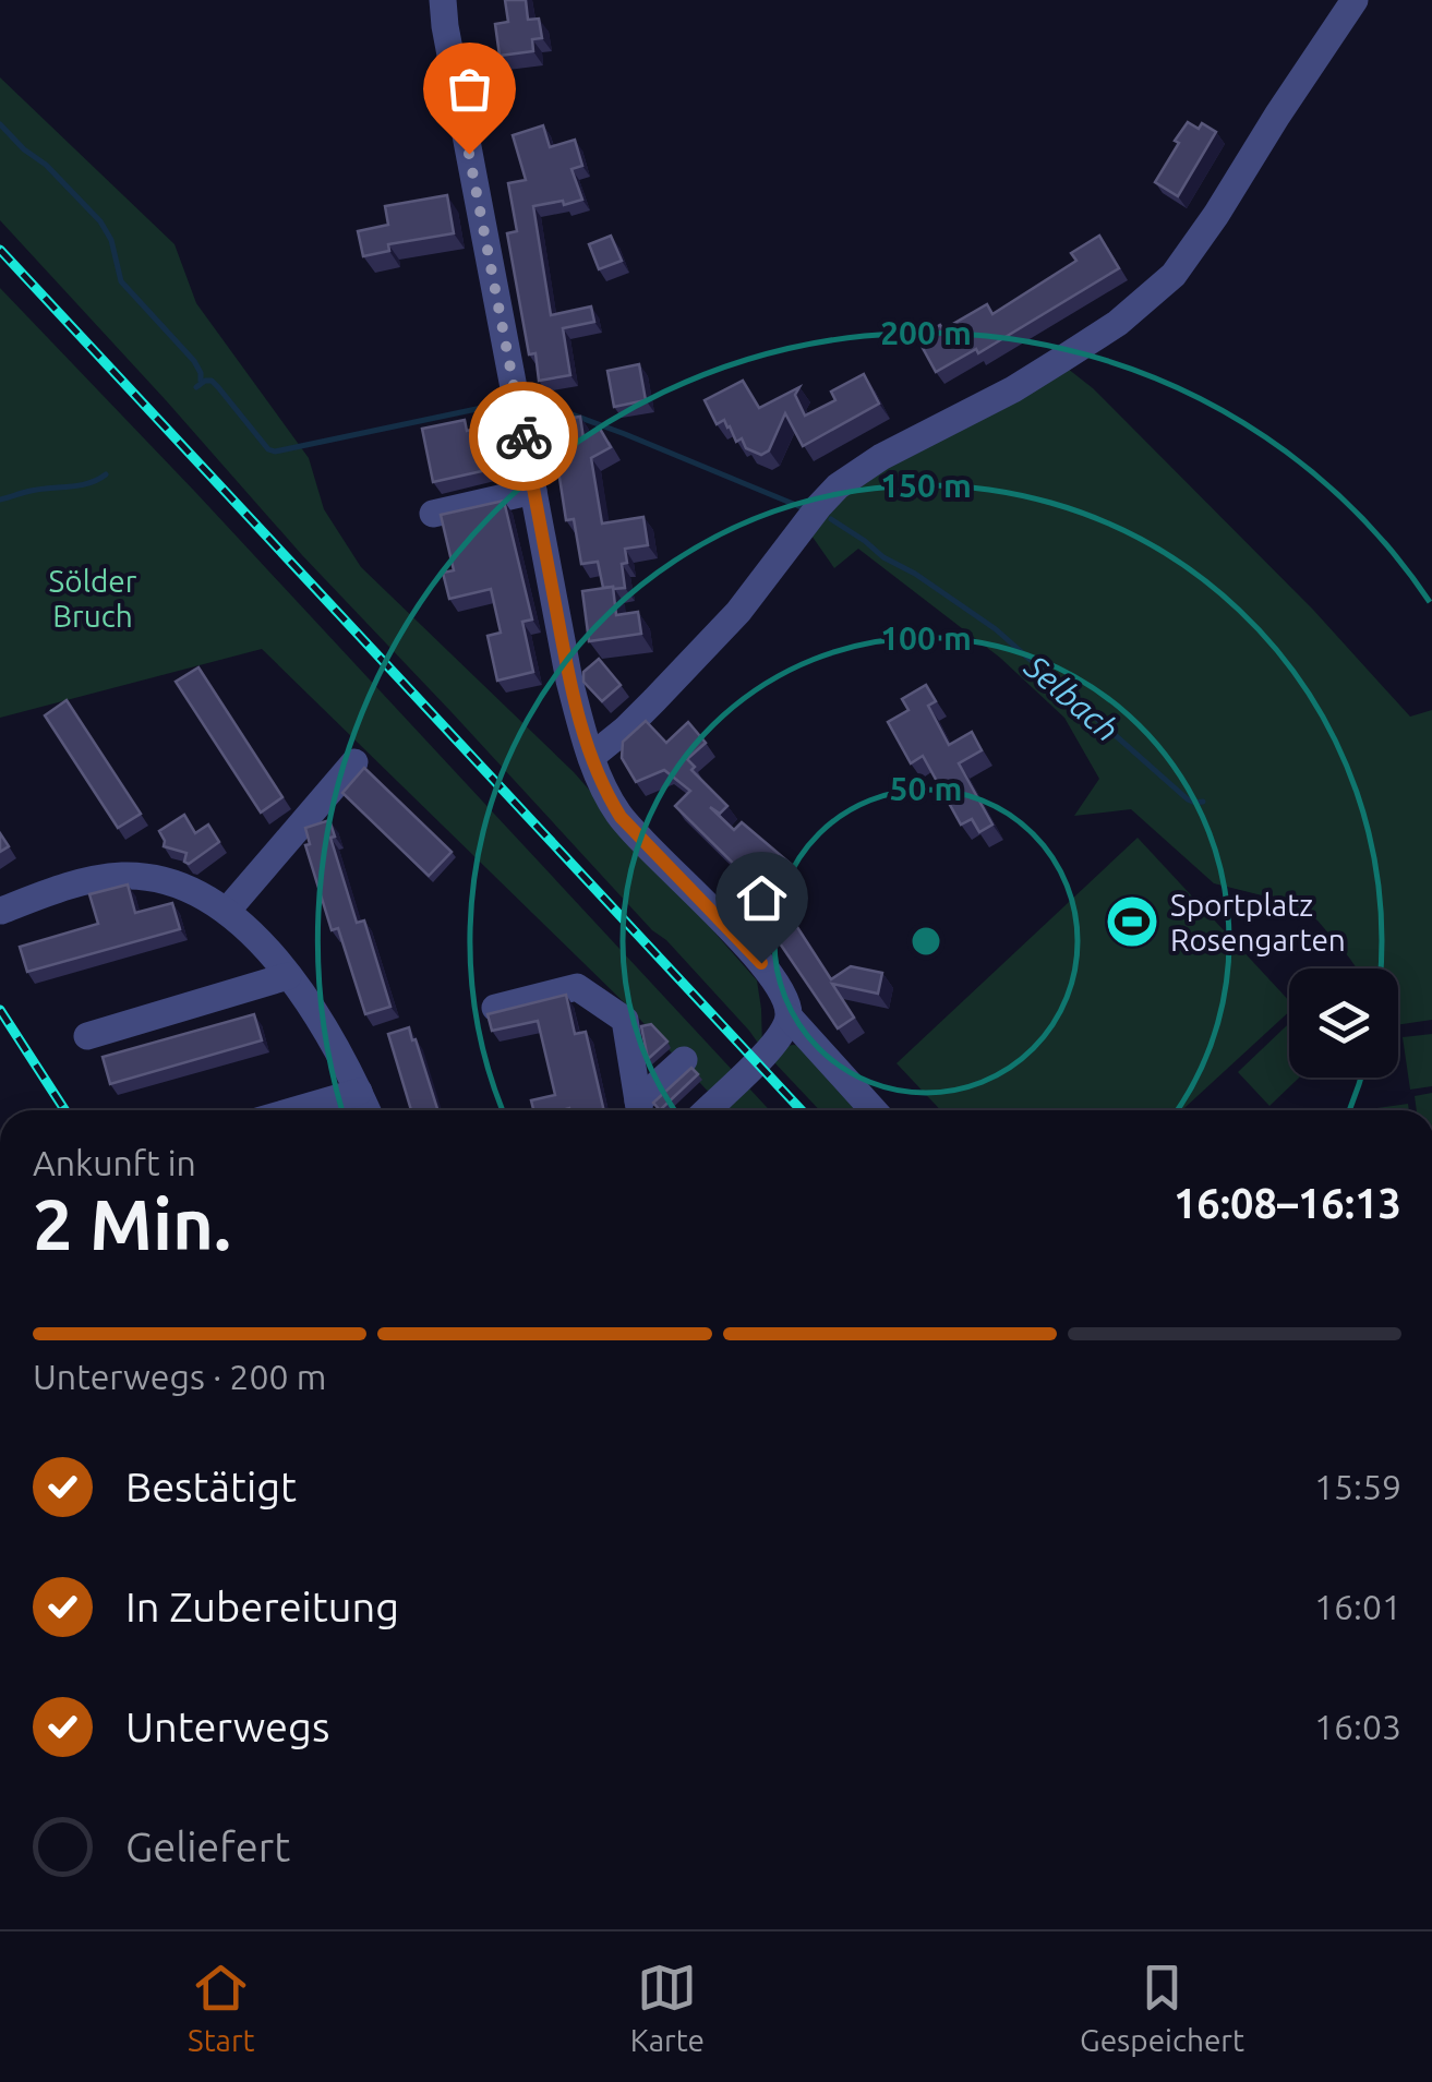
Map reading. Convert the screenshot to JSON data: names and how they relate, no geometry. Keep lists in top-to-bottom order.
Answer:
{
  "water": ["Selbach"],
  "parks": ["Sölder Bruch"],
  "places": {
    "sports": ["Sportplatz Rosengarten"]
  },
  "page": {
    "heading": ["2 Min.", "Ankunft in", "16:08–16:13"],
    "bar": "Unterwegs · 200 m",
    "list": [
      ["Bestätigt", "15:59"],
      ["In Zubereitung", "16:01"],
      ["Unterwegs", "16:03"],
      "Geliefert"
    ],
    "tabs": ["Start", "Karte", "Gespeichert"]
  },
  "rings": [
    "200 m",
    "150 m",
    "100 m",
    "50 m"
  ]
}
